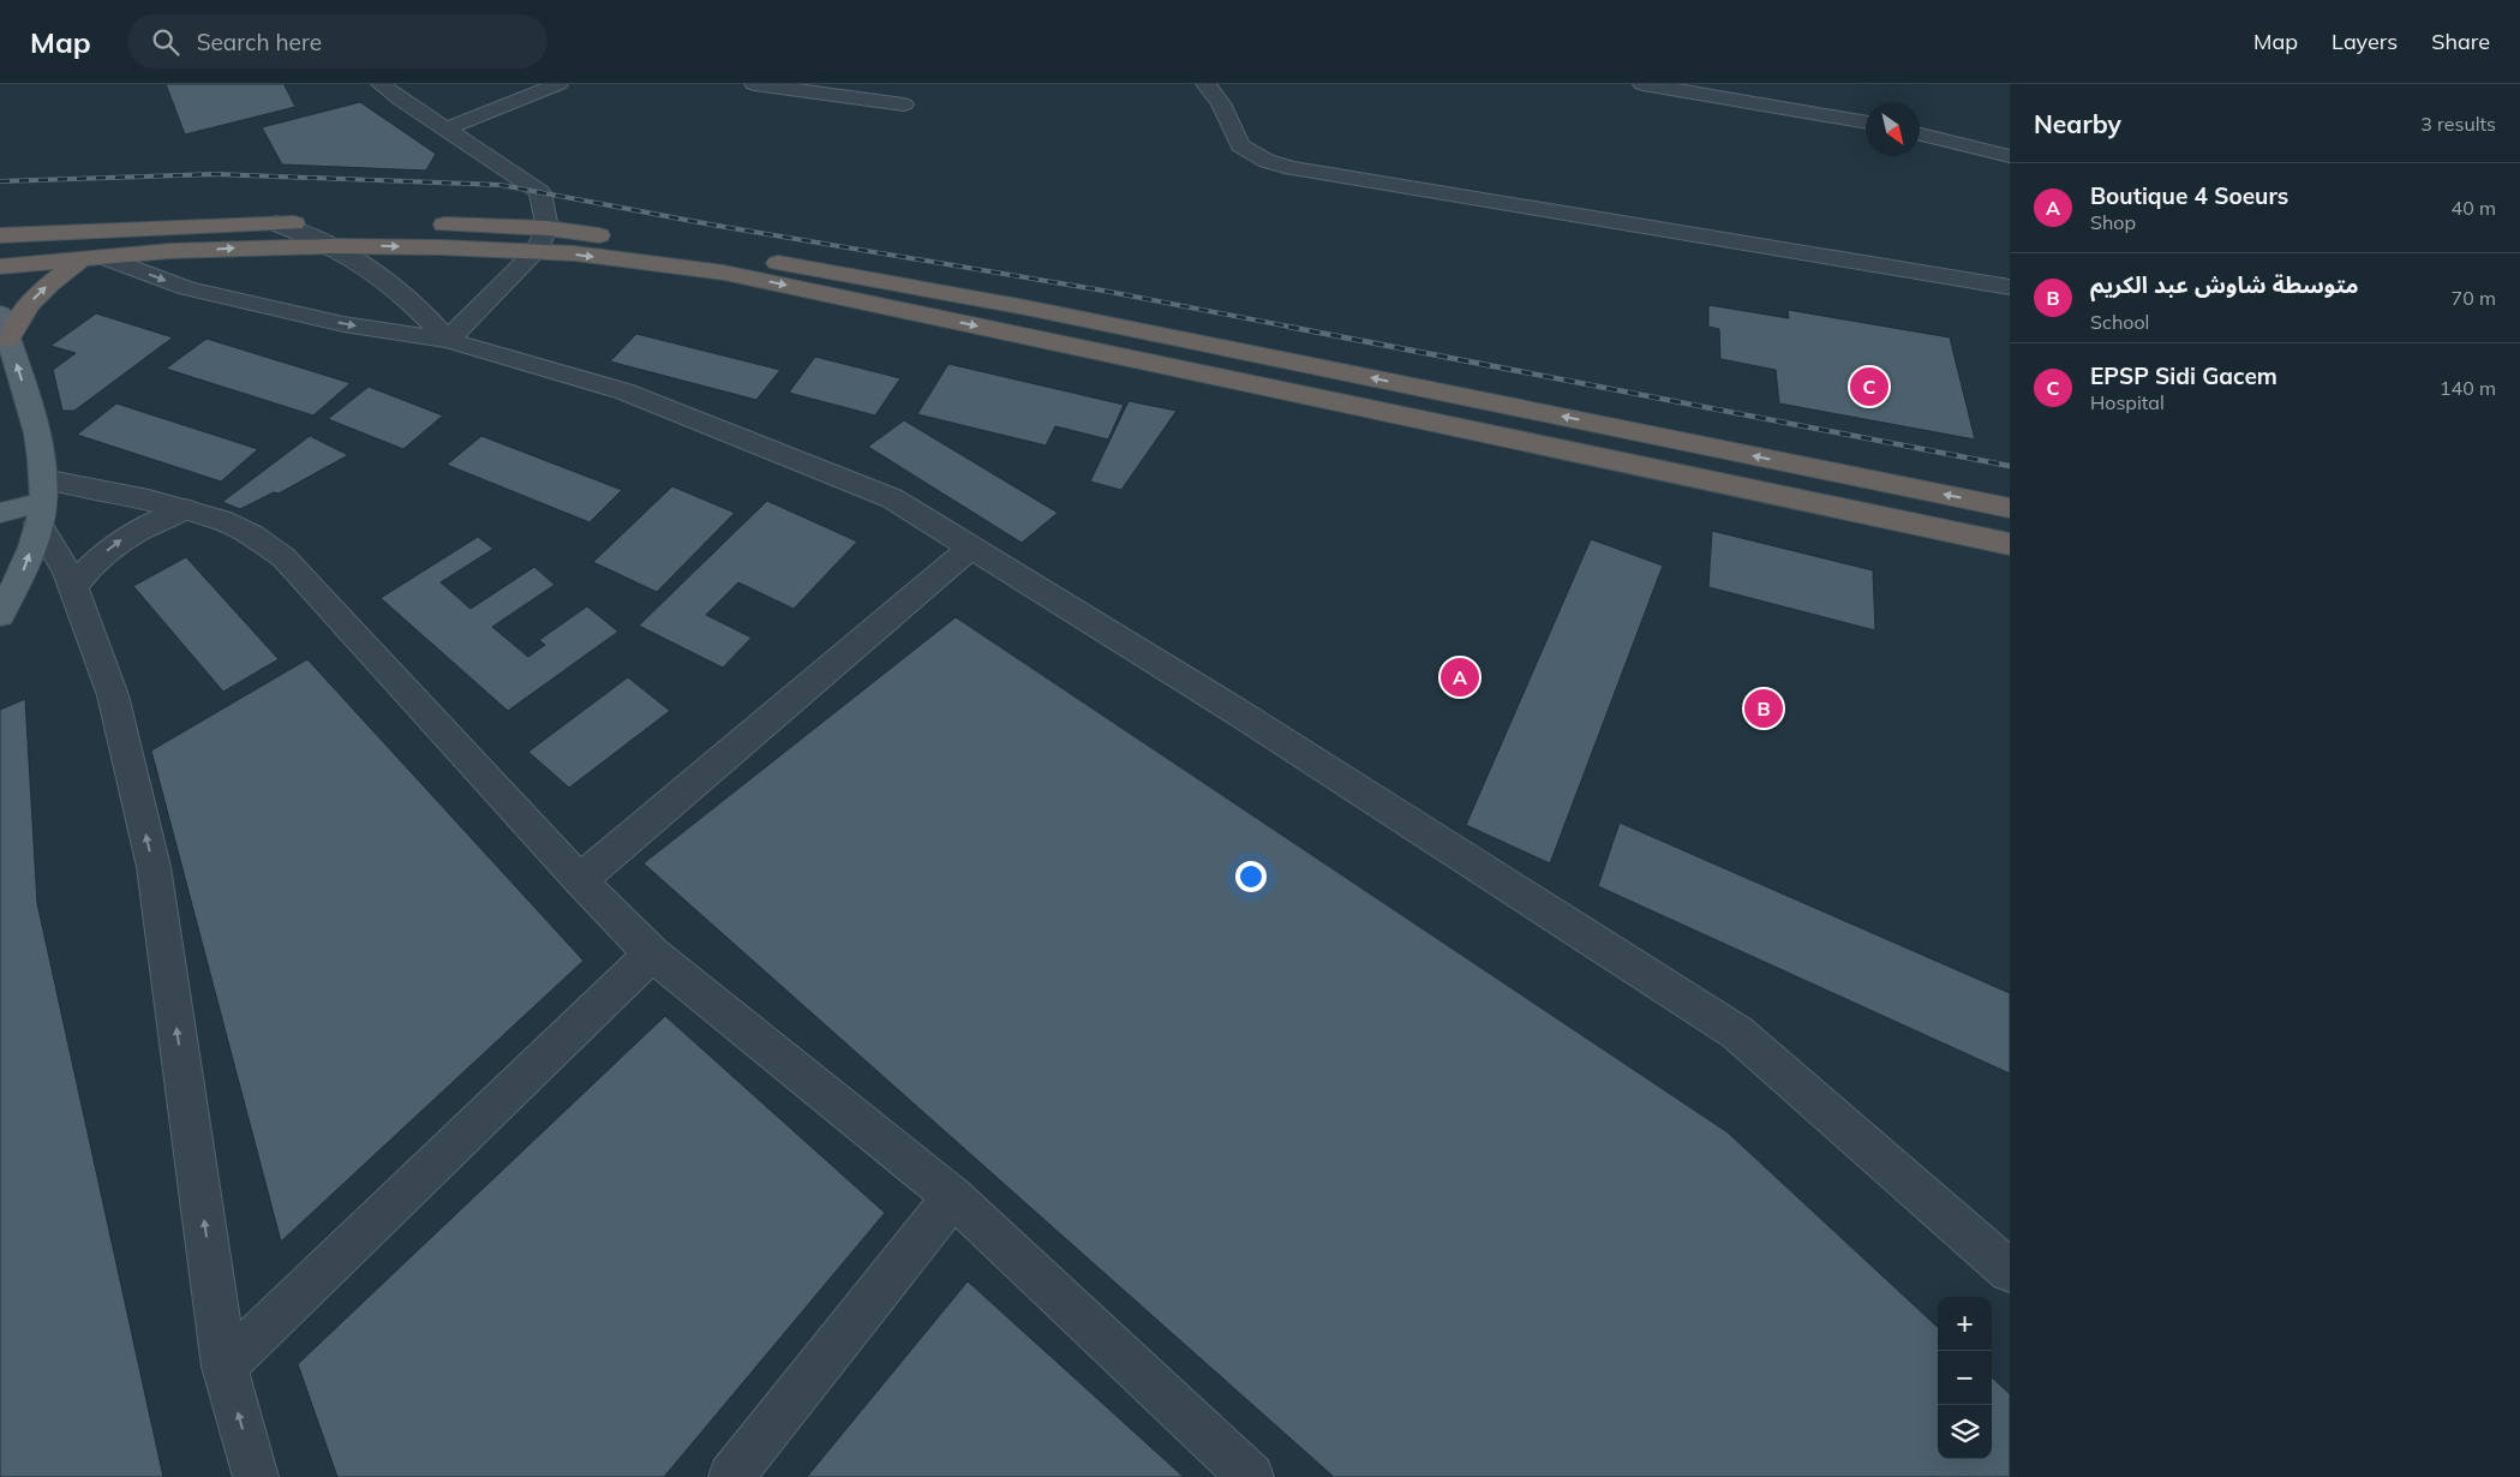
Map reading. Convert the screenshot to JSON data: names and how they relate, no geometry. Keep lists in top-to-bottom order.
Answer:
{
  "north": "bottom right",
  "page": {
    "header": "Map",
    "search": "Search here",
    "nav": ["Map", "Layers", "Share"],
    "heading": ["Nearby", "3 results"],
    "list": [
      {
        "mark": "A",
        "name": "Boutique 4 Soeurs",
        "note": "Shop",
        "value": "40 m"
      },
      {
        "mark": "B",
        "name": "متوسطة شاوش عبد الكريم",
        "note": "School",
        "value": "70 m"
      },
      {
        "mark": "C",
        "name": "EPSP Sidi Gacem",
        "note": "Hospital",
        "value": "140 m"
      }
    ],
    "pins": ["C", "A", "B"],
    "map_buttons": ["+", "−"]
  }
}
